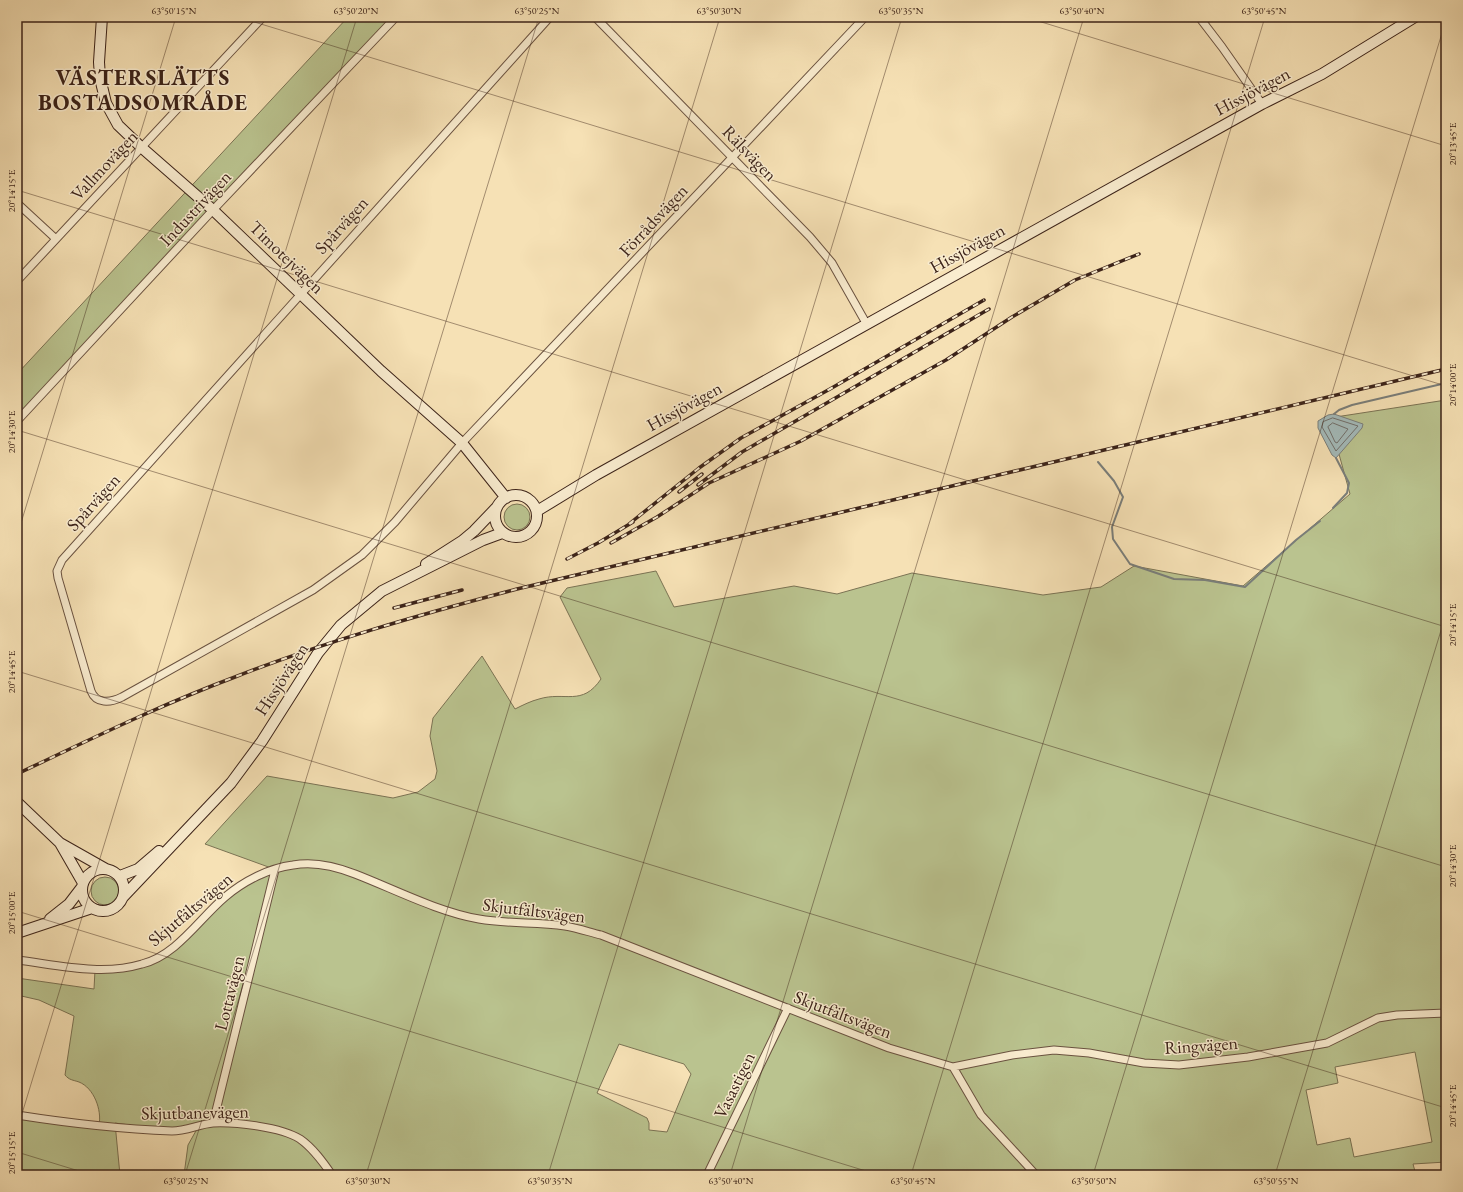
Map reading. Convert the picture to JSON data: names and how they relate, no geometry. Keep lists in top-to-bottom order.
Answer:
{
  "streets": {
    "main road": ["Hissjövägen", "Timotejvägen"],
    "street": [
      "Rälsvägen",
      "Vallmovägen",
      "Industrivägen",
      "Förrådsvägen",
      "Spårvägen",
      "Skjutfältsvägen",
      "Lottavägen",
      "Ringvägen",
      "Vasastigen",
      "Skjutbanevägen"
    ]
  },
  "crossings": [
    ["Hissjövägen", "Rälsvägen"],
    ["Hissjövägen", "Timotejvägen"],
    ["Rälsvägen", "Förrådsvägen"],
    ["Vallmovägen", "Timotejvägen"],
    ["Industrivägen", "Timotejvägen"],
    ["Förrådsvägen", "Spårvägen"],
    ["Förrådsvägen", "Timotejvägen"],
    ["Spårvägen", "Timotejvägen"],
    ["Skjutfältsvägen", "Lottavägen"],
    ["Skjutfältsvägen", "Ringvägen"],
    ["Skjutfältsvägen", "Vasastigen"],
    ["Lottavägen", "Skjutbanevägen"]
  ],
  "districts": ["VÄSTERSLÄTTS BOSTADSOMRÅDE"],
  "coordinates": [
    "63°50'15\"N",
    "63°50'20\"N",
    "63°50'25\"N",
    "63°50'30\"N",
    "63°50'35\"N",
    "63°50'40\"N",
    "63°50'45\"N",
    "20°13'45\"E",
    "20°14'15\"E",
    "20°14'00\"E",
    "20°14'30\"E",
    "20°14'45\"E",
    "20°15'00\"E",
    "20°15'15\"E",
    "63°50'50\"N",
    "63°50'55\"N"
  ]
}
